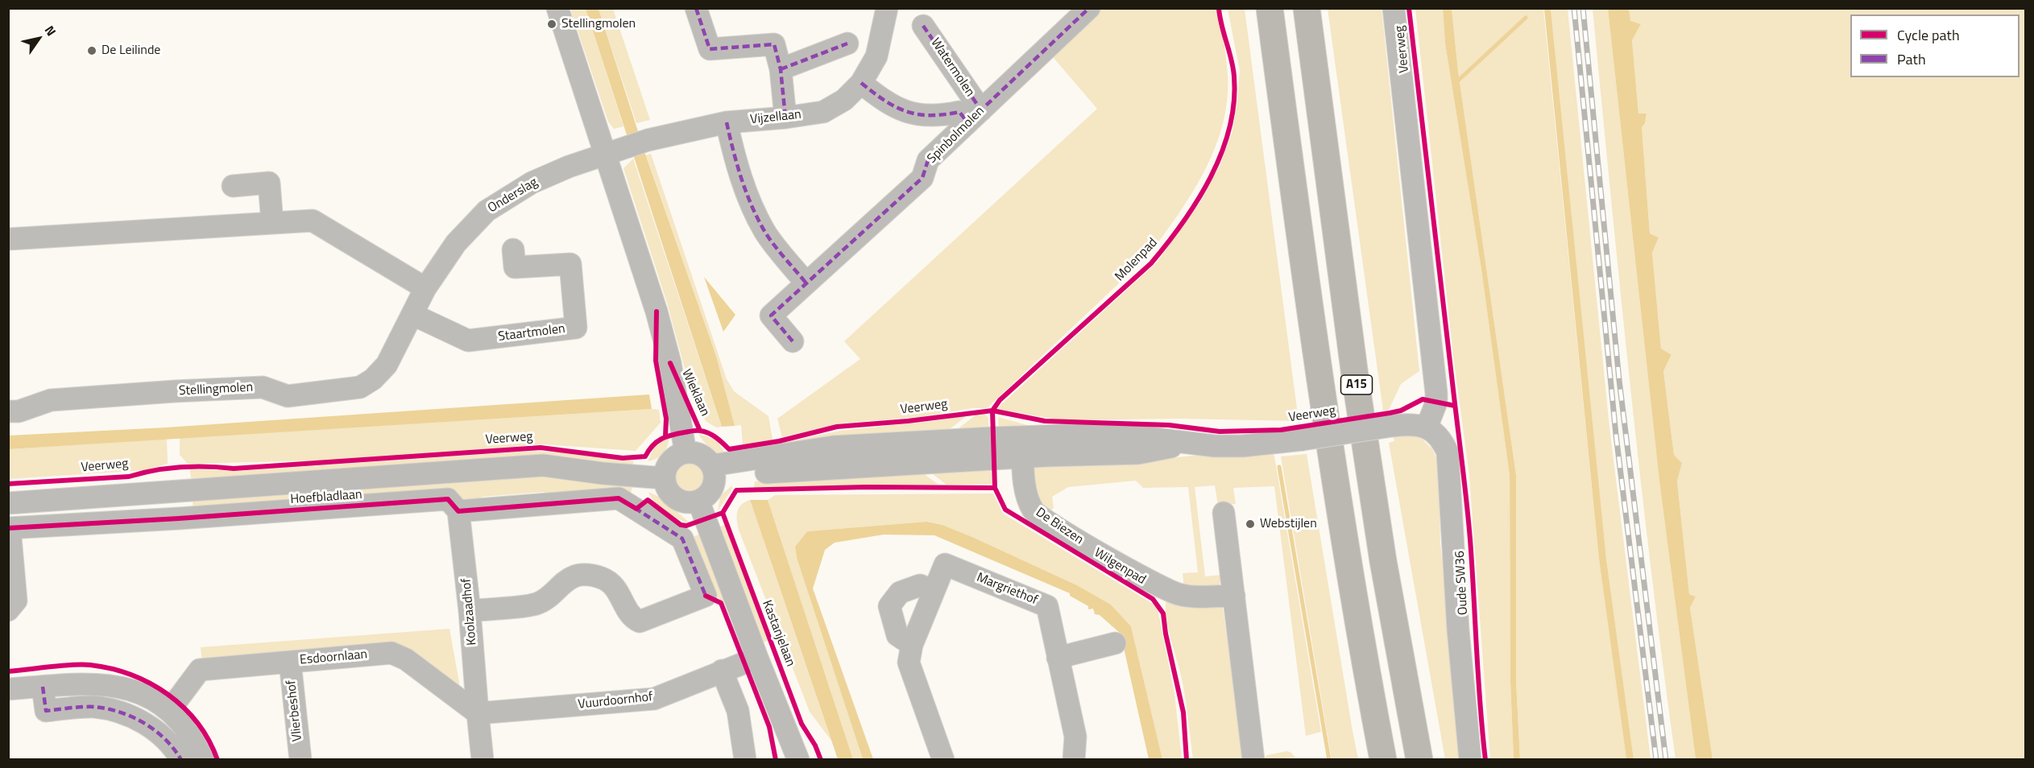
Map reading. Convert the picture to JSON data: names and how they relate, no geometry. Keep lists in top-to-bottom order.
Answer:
{
  "streets": {
    "highway": ["A15"],
    "street": [
      "Veerweg",
      "Watermolen",
      "Vijzellaan",
      "Spinbolmolen",
      "Onderslag",
      "Staartmolen",
      "Stellingmolen",
      "Wieklaan",
      "Hoefbladlaan",
      "De Biezen",
      "Oude SW36",
      "Margriethof",
      "Koolzaadhof",
      "Esdoornlaan",
      "Vuurdoornhof",
      "Vlierbeshof"
    ],
    "cycle path": ["Molenpad", "Kastanjelaan"]
  },
  "crossings": [
    ["Veerweg", "Wieklaan"],
    ["Veerweg", "De Biezen"],
    ["Veerweg", "Oude SW36"],
    ["Watermolen", "Spinbolmolen"],
    ["Vijzellaan", "Onderslag"],
    ["Vijzellaan", "Wieklaan"],
    ["Onderslag", "Staartmolen"],
    ["Onderslag", "Stellingmolen"],
    ["Onderslag", "Wieklaan"],
    ["Staartmolen", "Stellingmolen"],
    ["Hoefbladlaan", "Koolzaadhof"],
    ["Koolzaadhof", "Esdoornlaan"],
    ["Koolzaadhof", "Vuurdoornhof"],
    ["Esdoornlaan", "Vuurdoornhof"],
    ["Esdoornlaan", "Vlierbeshof"]
  ],
  "places": ["Stellingmolen", "De Leilinde", "Webstijlen"],
  "legend": ["Cycle path", "Path"],
  "north": "top right"
}
